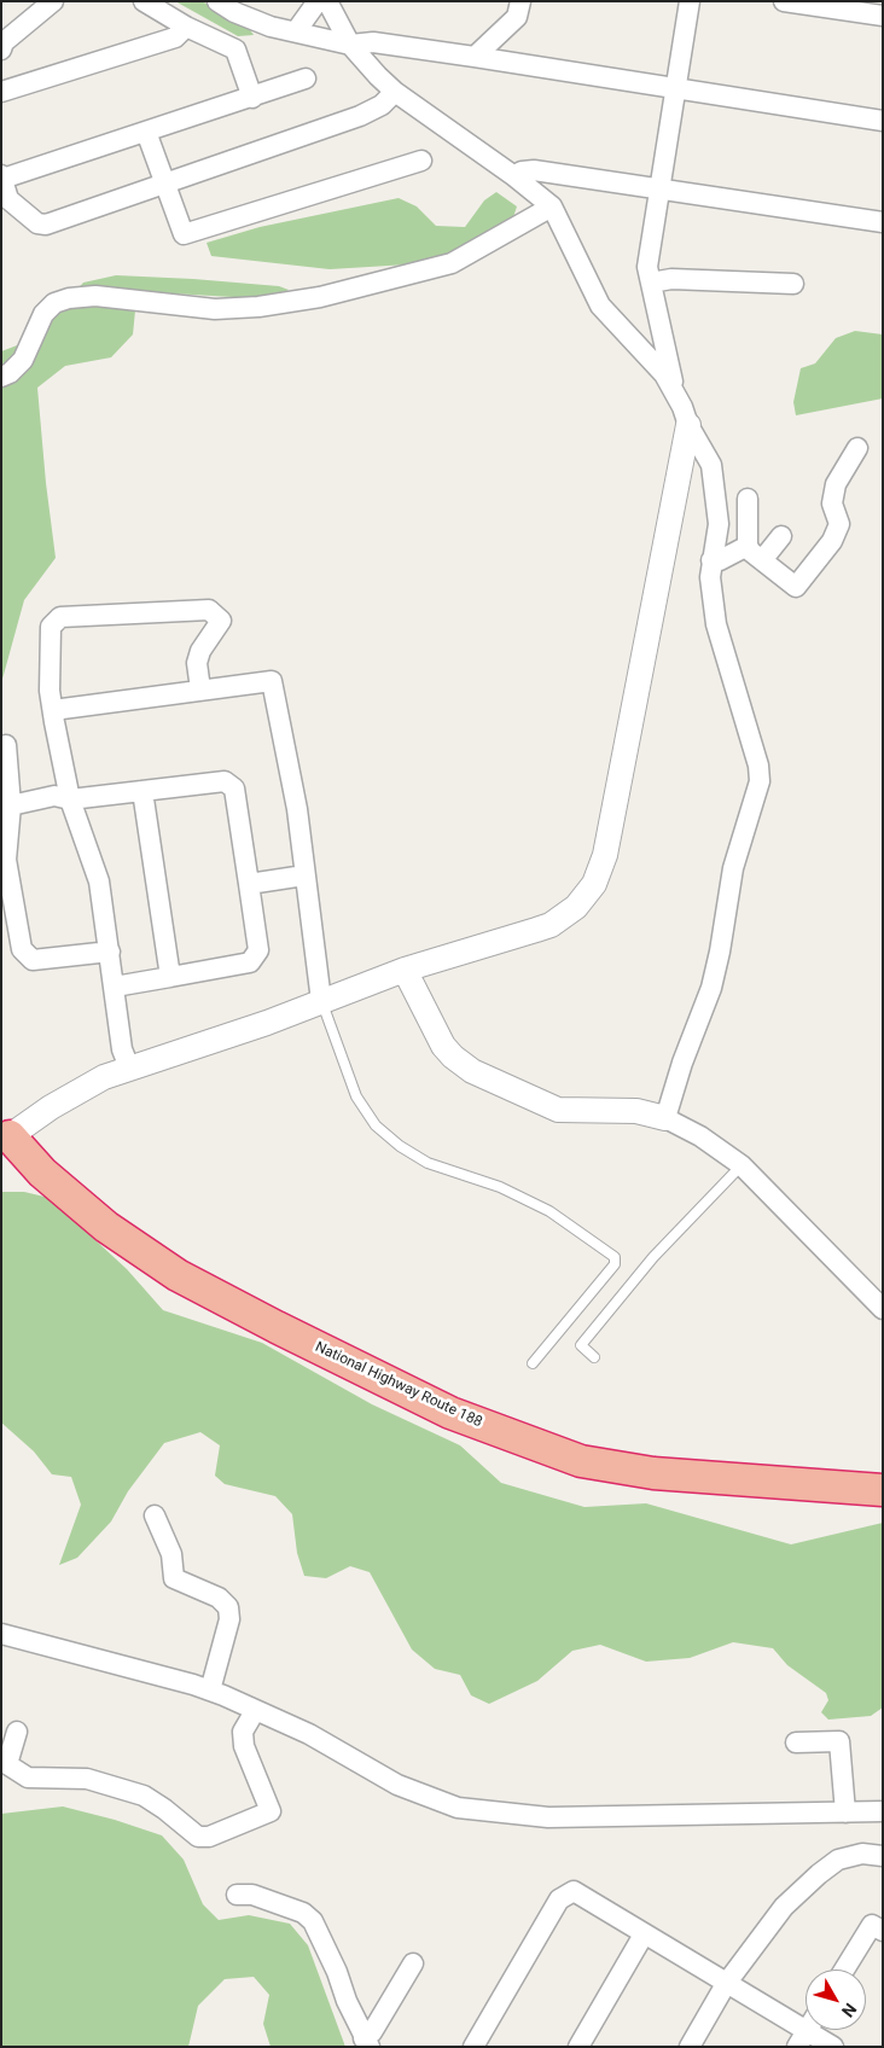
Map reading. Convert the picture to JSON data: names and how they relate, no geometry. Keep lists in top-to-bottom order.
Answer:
{
  "streets": {
    "highway": ["National Highway Route 188"]
  },
  "north": "bottom right"
}
